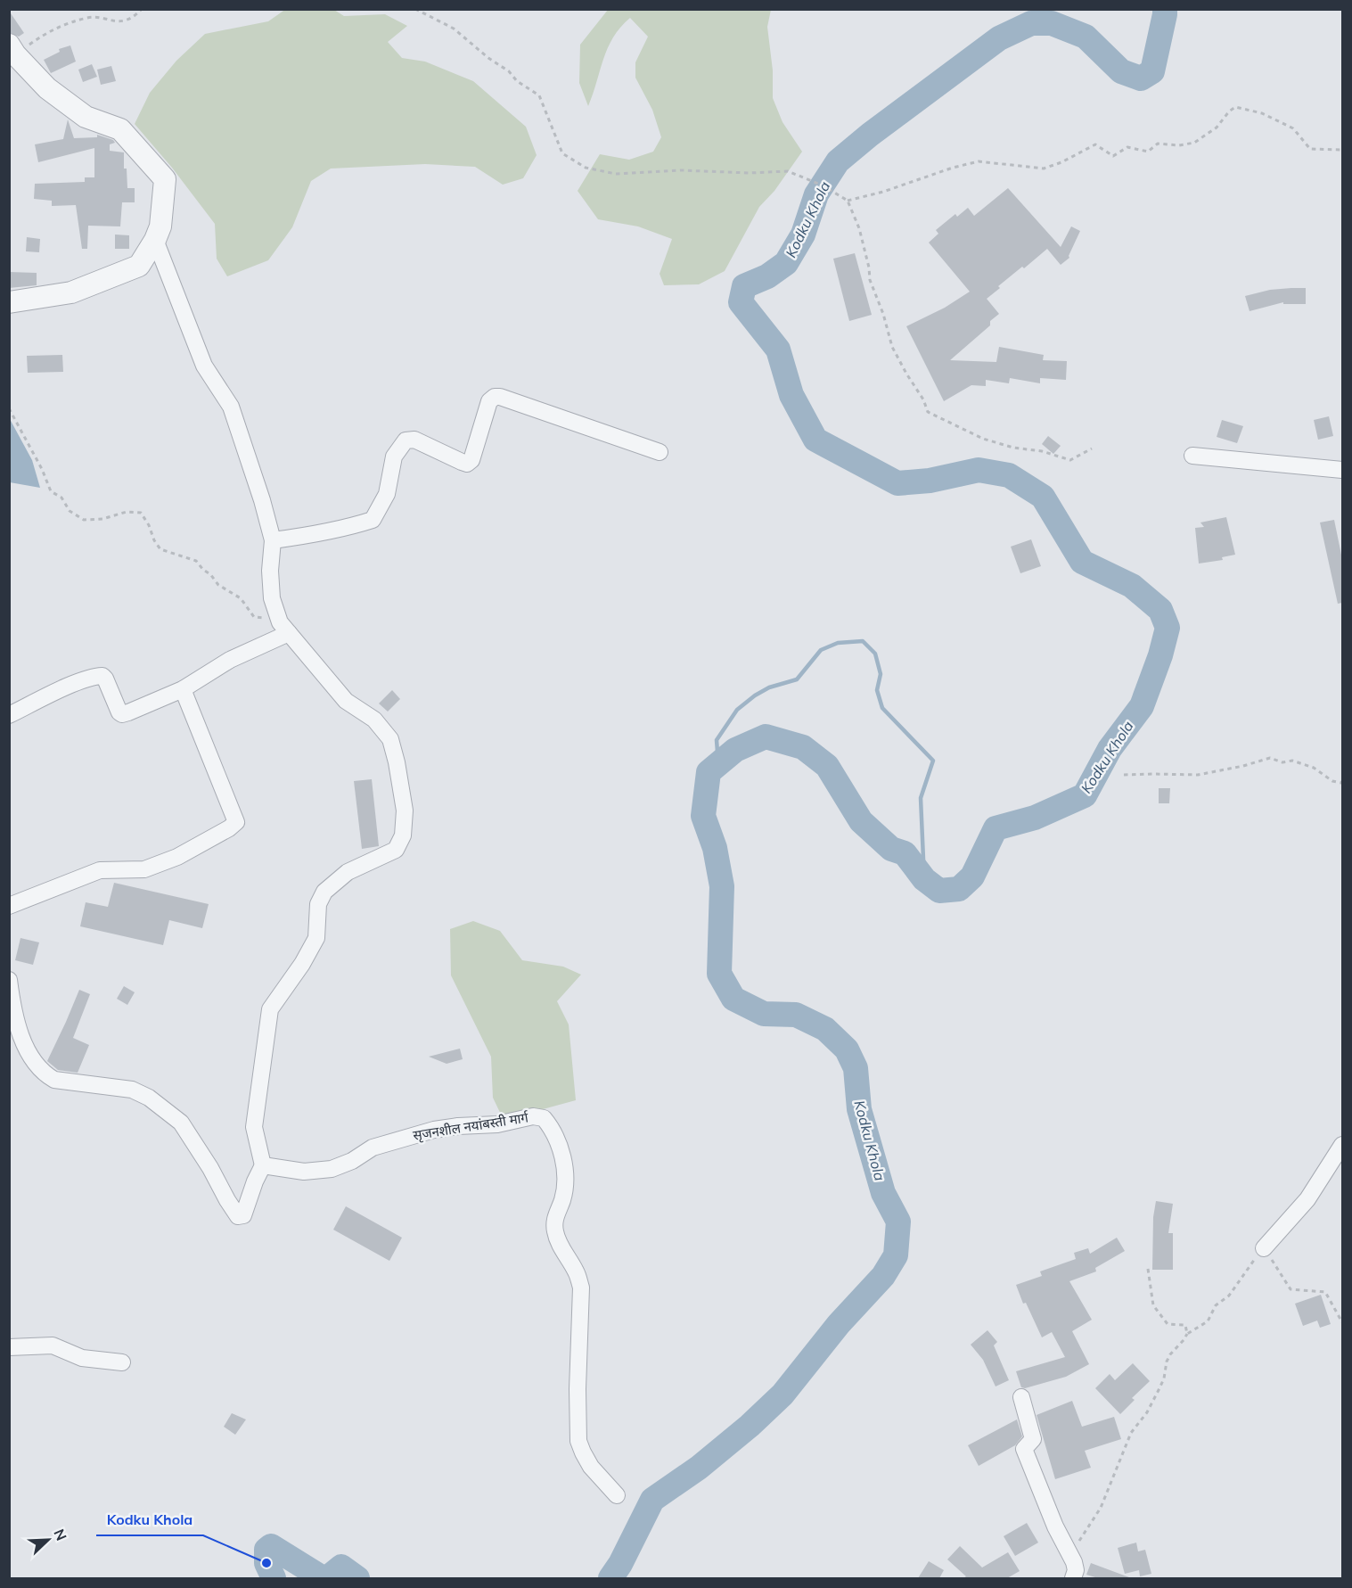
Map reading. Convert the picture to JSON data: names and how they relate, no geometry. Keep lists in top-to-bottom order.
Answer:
{
  "streets": {
    "street": ["सृजनशील नयांबस्ती मार्ग"]
  },
  "water": ["Kodku Khola"],
  "places": ["Kodku Khola"],
  "north": "top right"
}
